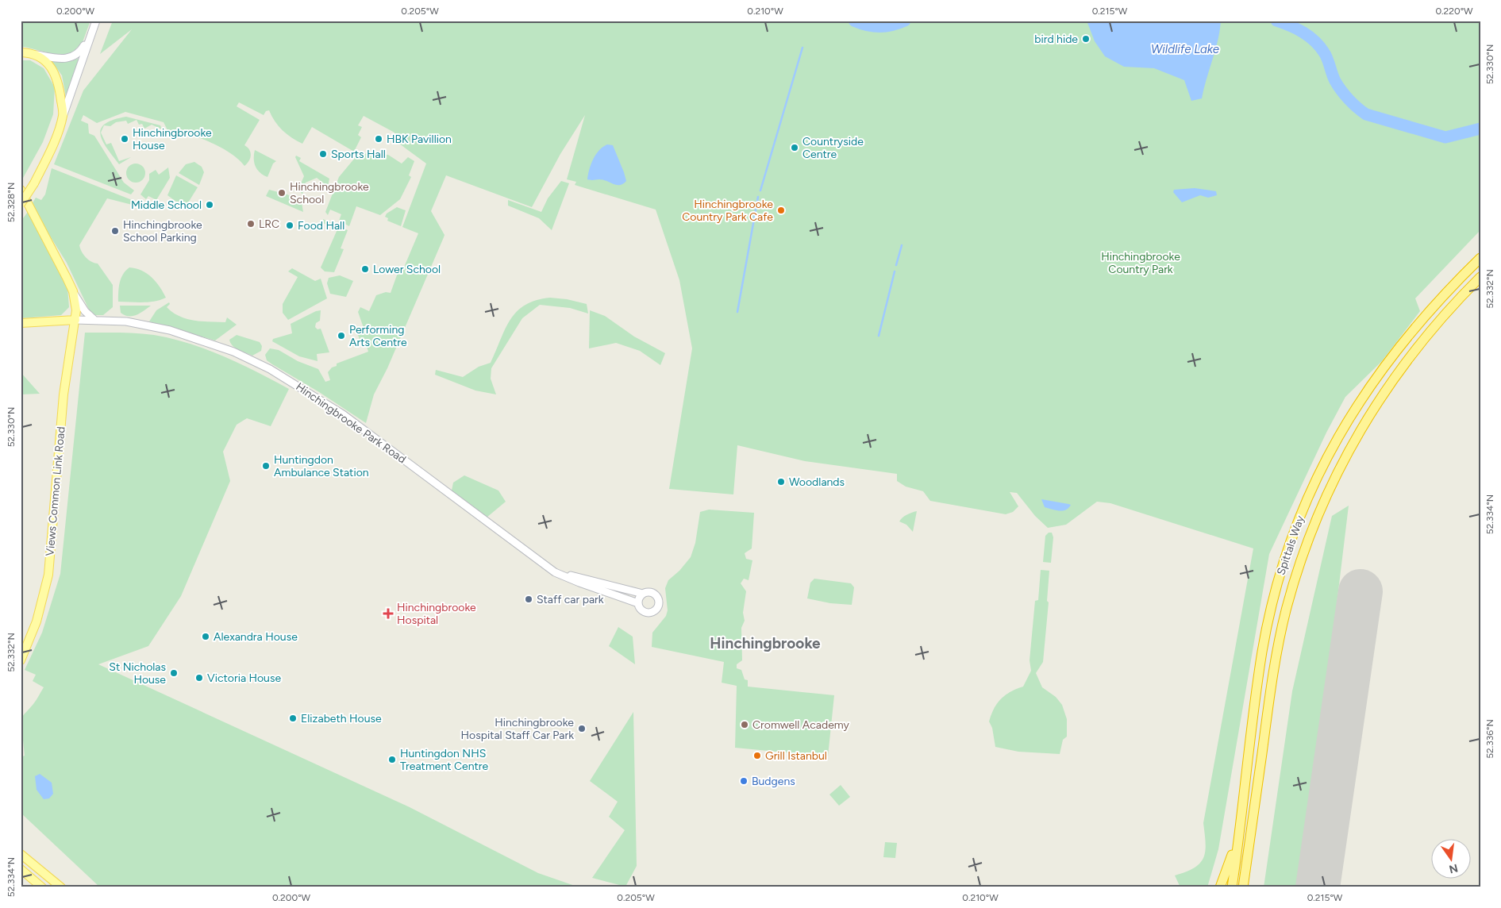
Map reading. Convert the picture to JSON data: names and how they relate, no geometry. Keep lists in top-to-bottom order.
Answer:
{
  "streets": {
    "highway": ["Spittals Way"],
    "main road": ["Hinchingbrooke Park Road", "Views Common Link Road"]
  },
  "crossings": [
    ["Hinchingbrooke Park Road", "Views Common Link Road"]
  ],
  "districts": ["Hinchingbrooke"],
  "water": ["Wildlife Lake"],
  "parks": ["Hinchingbrooke Country Park"],
  "places": {
    "other": [
      "bird hide",
      "Hinchingbrooke House",
      "HBK Pavillion",
      "Countryside Centre",
      "Sports Hall",
      "Hinchingbrooke School",
      "Middle School",
      "Hinchingbrooke Country Park Cafe",
      "LRC",
      "Food Hall",
      "Hinchingbrooke School Parking",
      "Lower School",
      "Performing Arts Centre",
      "Huntingdon Ambulance Station",
      "Woodlands",
      "Staff car park",
      "Alexandra House",
      "St Nicholas House",
      "Victoria House",
      "Elizabeth House",
      "Cromwell Academy",
      "Hinchingbrooke Hospital Staff Car Park",
      "Grill Istanbul",
      "Huntingdon NHS Treatment Centre",
      "Budgens"
    ],
    "health": ["Hinchingbrooke Hospital"]
  },
  "north": "bottom",
  "coordinates": [
    "0.200°W",
    "0.205°W",
    "0.210°W",
    "0.215°W",
    "0.220°W",
    "52.330°N",
    "52.328°N",
    "52.332°N",
    "52.334°N",
    "52.336°N"
  ]
}
